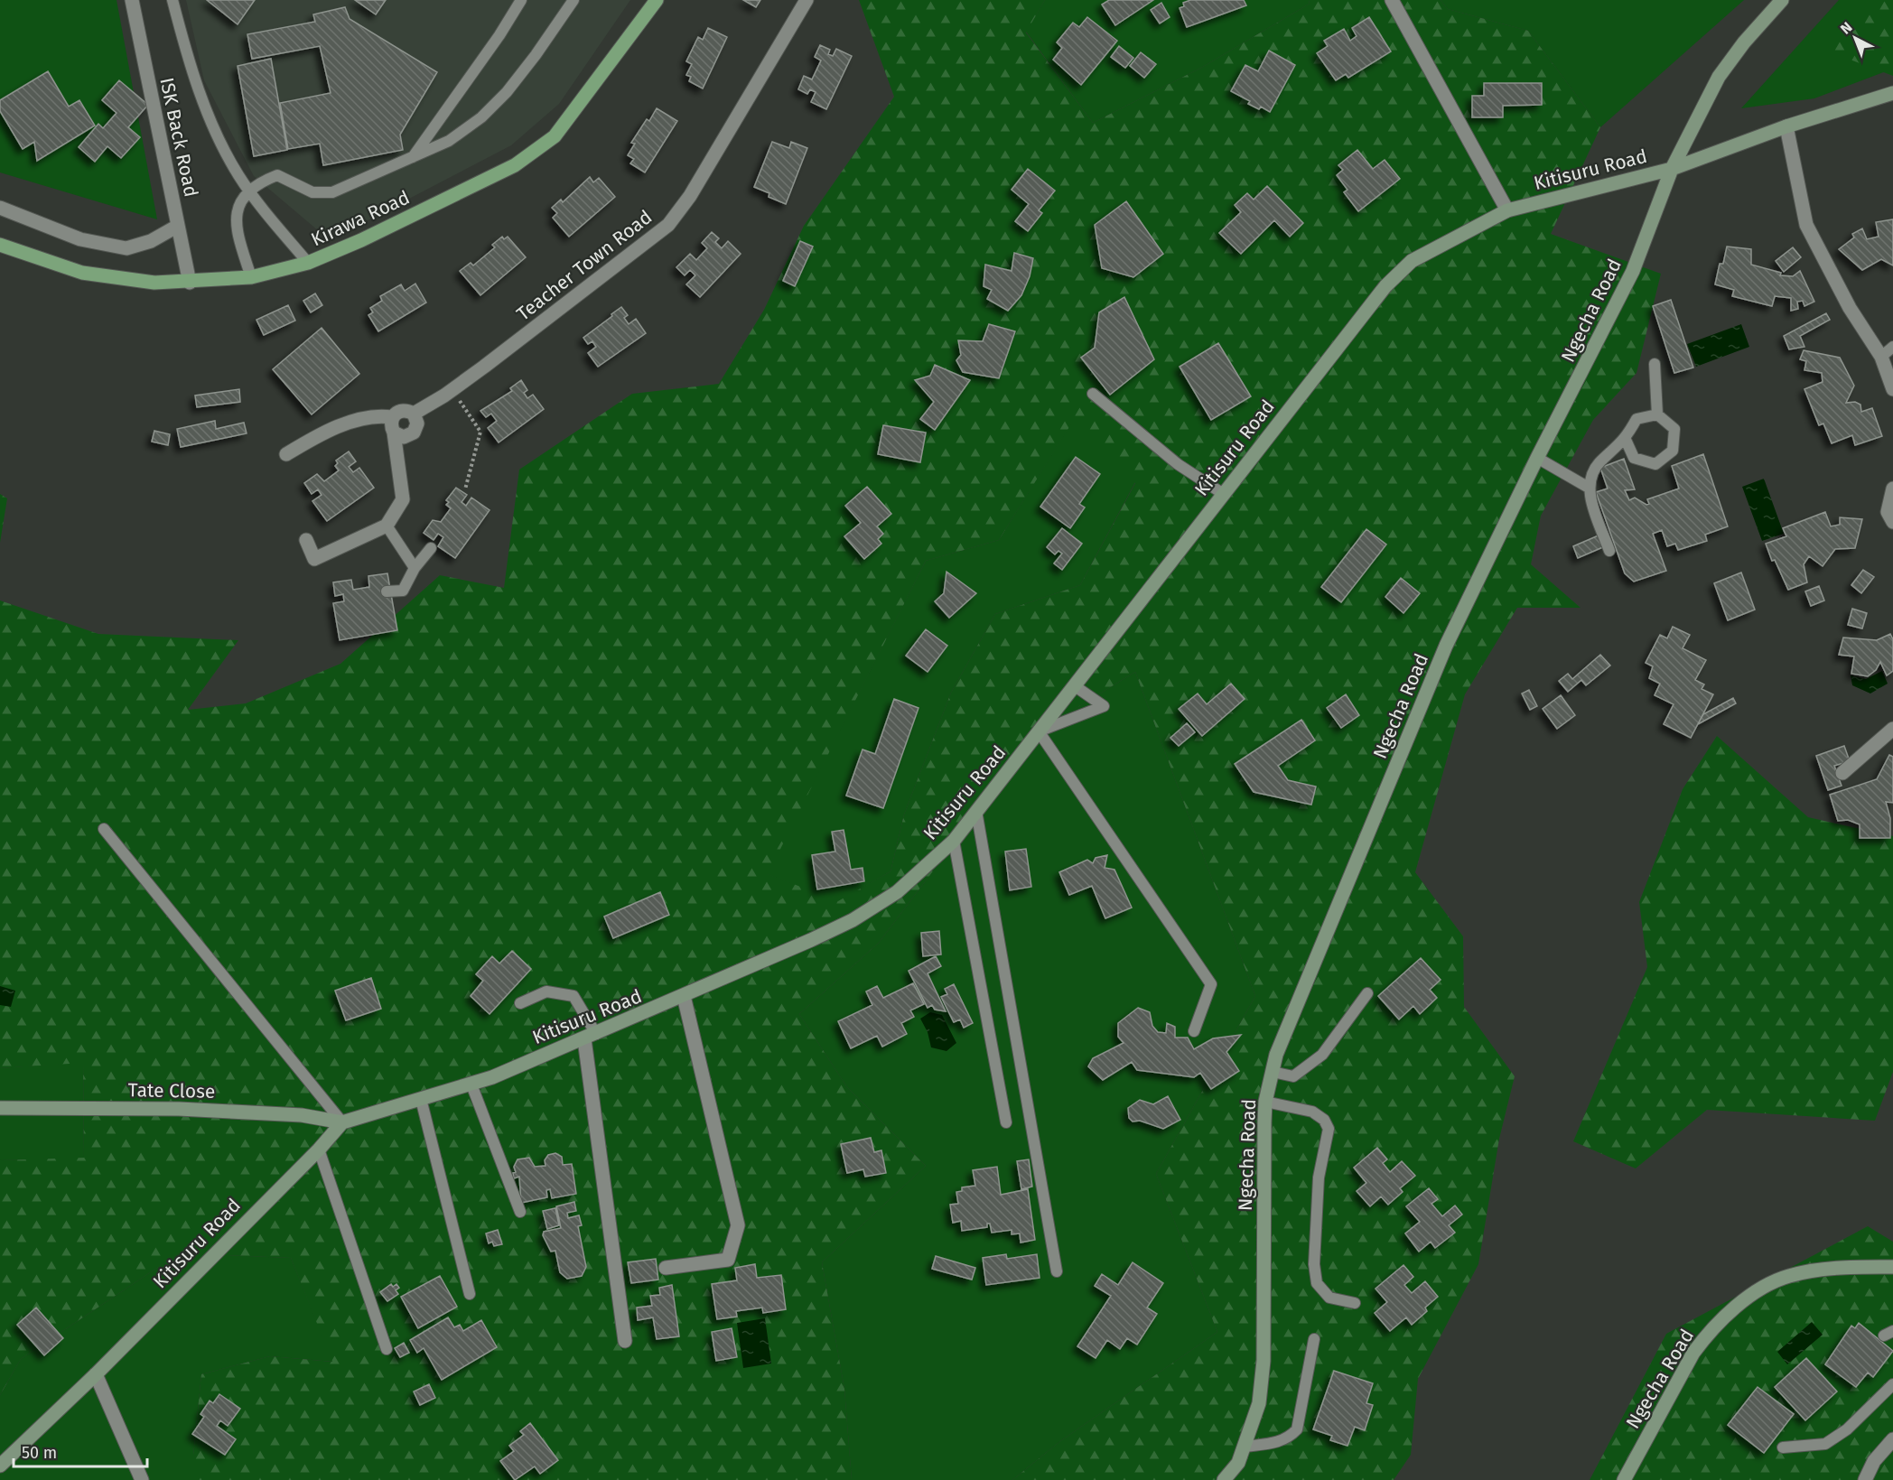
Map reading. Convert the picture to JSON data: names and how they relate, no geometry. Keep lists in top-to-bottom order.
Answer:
{
  "streets": {
    "main road": ["Kirawa Road"],
    "street": [
      "ISK Back Road",
      "Kitisuru Road",
      "Teacher Town Road",
      "Ngecha Road",
      "Tate Close"
    ]
  },
  "crossings": [
    ["ISK Back Road", "Kirawa Road"],
    ["Kitisuru Road", "Ngecha Road"],
    ["Kitisuru Road", "Tate Close"]
  ],
  "scale_bar": "50 m",
  "north": "top left"
}
